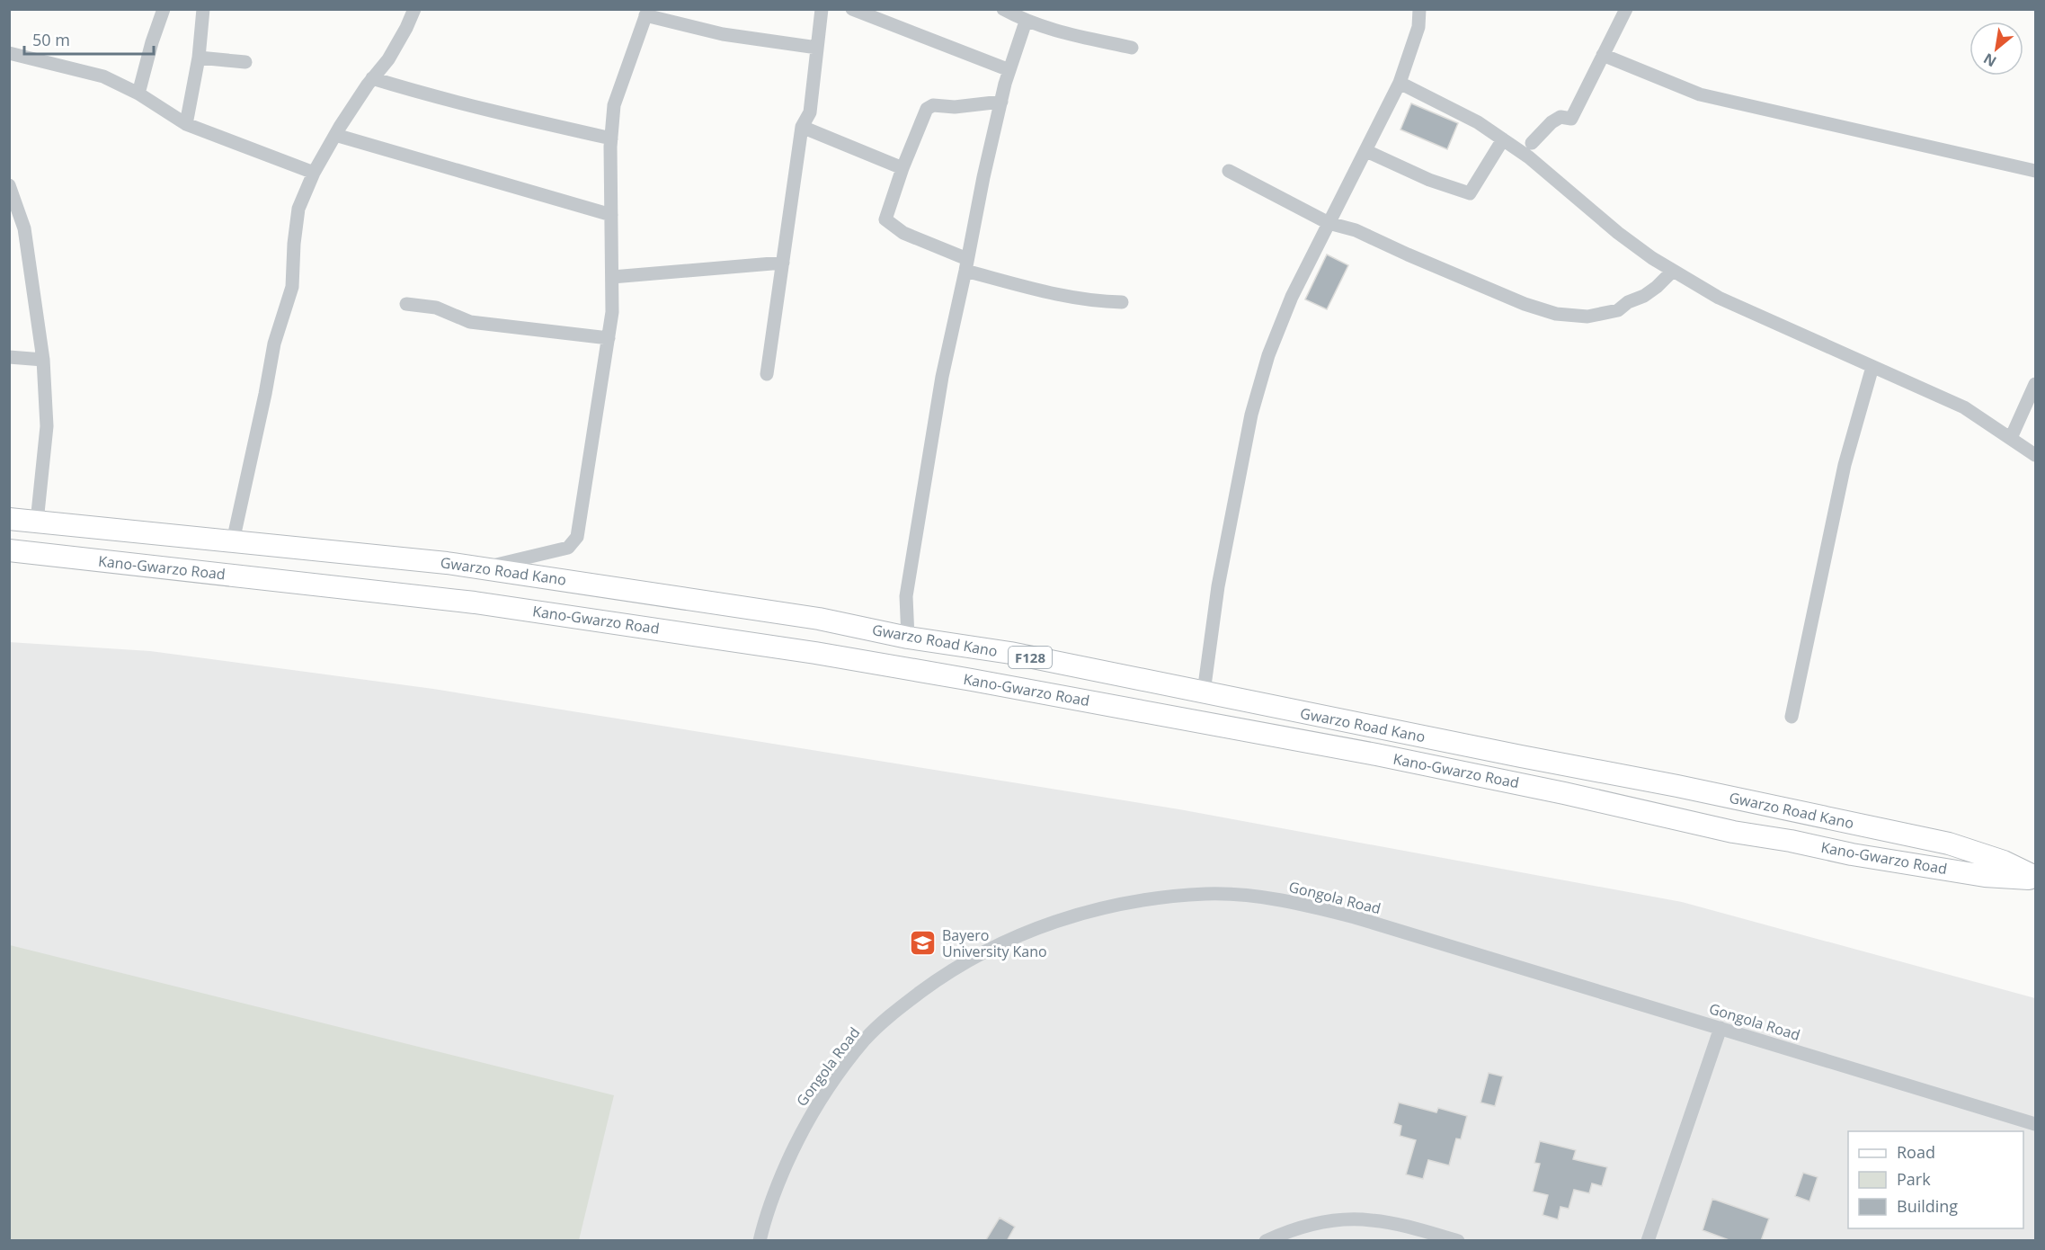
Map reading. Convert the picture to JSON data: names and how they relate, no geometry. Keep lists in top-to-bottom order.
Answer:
{
  "streets": {
    "main road": ["Kano-Gwarzo Road", "Gwarzo Road Kano", "F128"],
    "street": ["Gongola Road"]
  },
  "crossings": [
    ["Kano-Gwarzo Road", "Gwarzo Road Kano"]
  ],
  "places": {
    "school or university": ["Bayero University Kano"]
  },
  "legend": ["Road", "Park", "Building"],
  "scale_bar": "50 m",
  "north": "bottom left"
}
